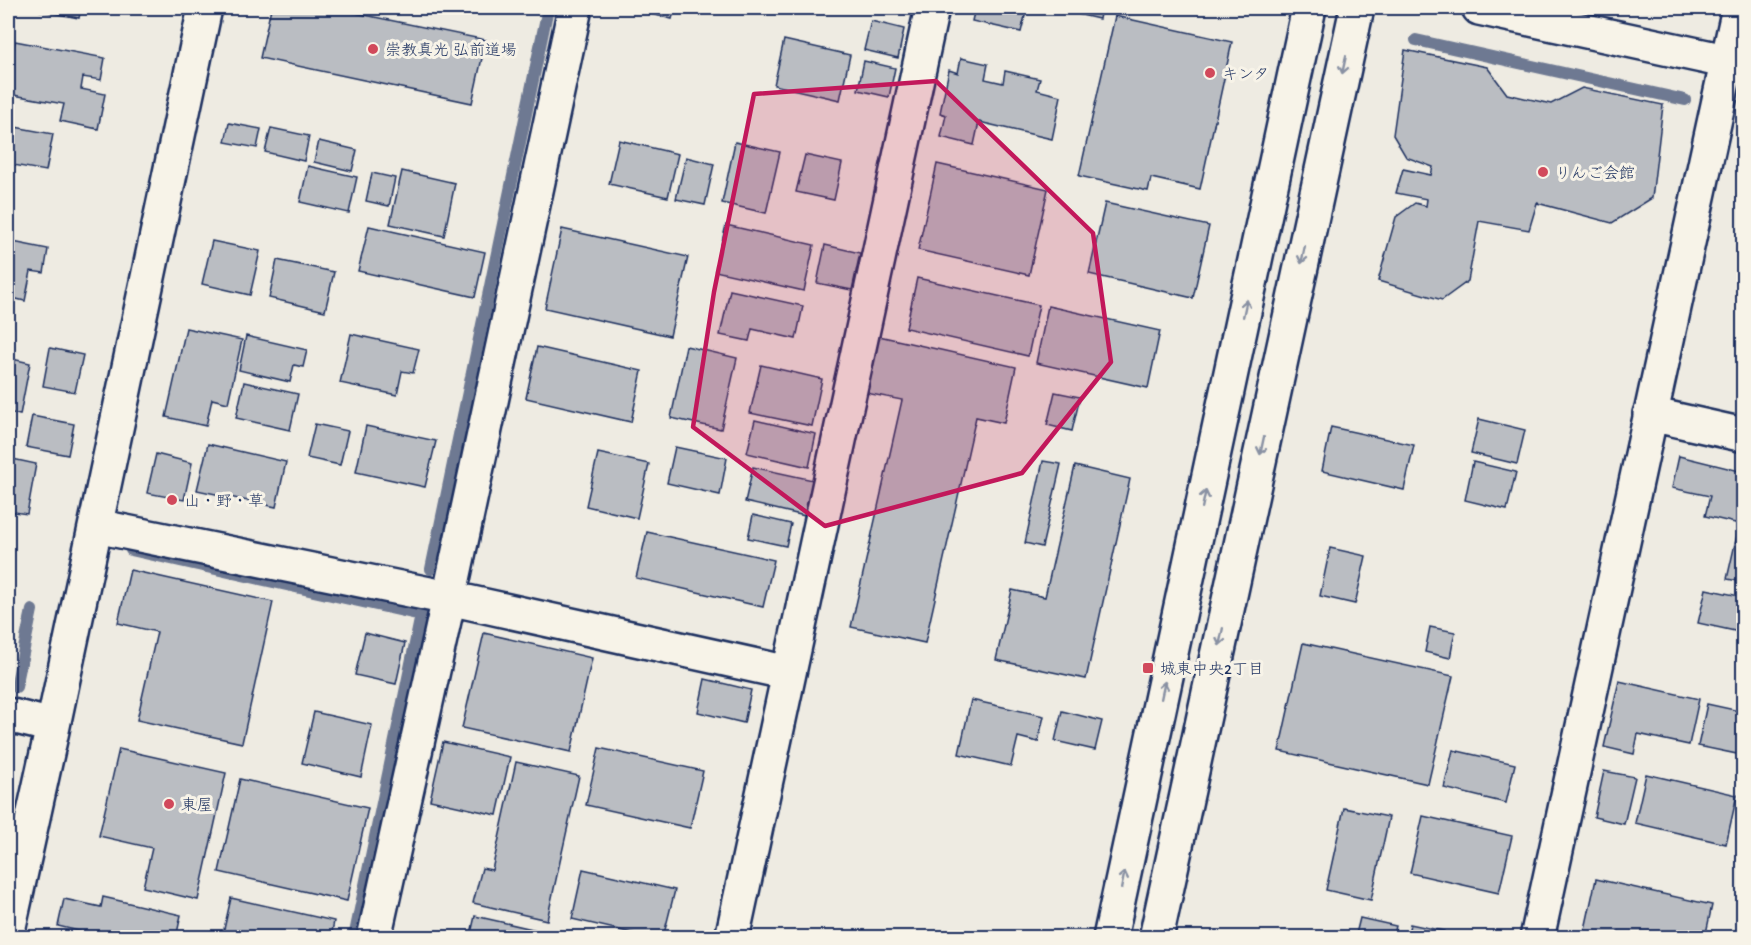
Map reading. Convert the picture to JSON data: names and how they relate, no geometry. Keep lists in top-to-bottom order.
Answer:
{
  "places": {
    "other": [
      "崇教真光 弘前道場",
      "キンタ",
      "りんご会館",
      "山・野・草",
      "東屋"
    ],
    "transit": ["城東中央2丁目"]
  }
}
